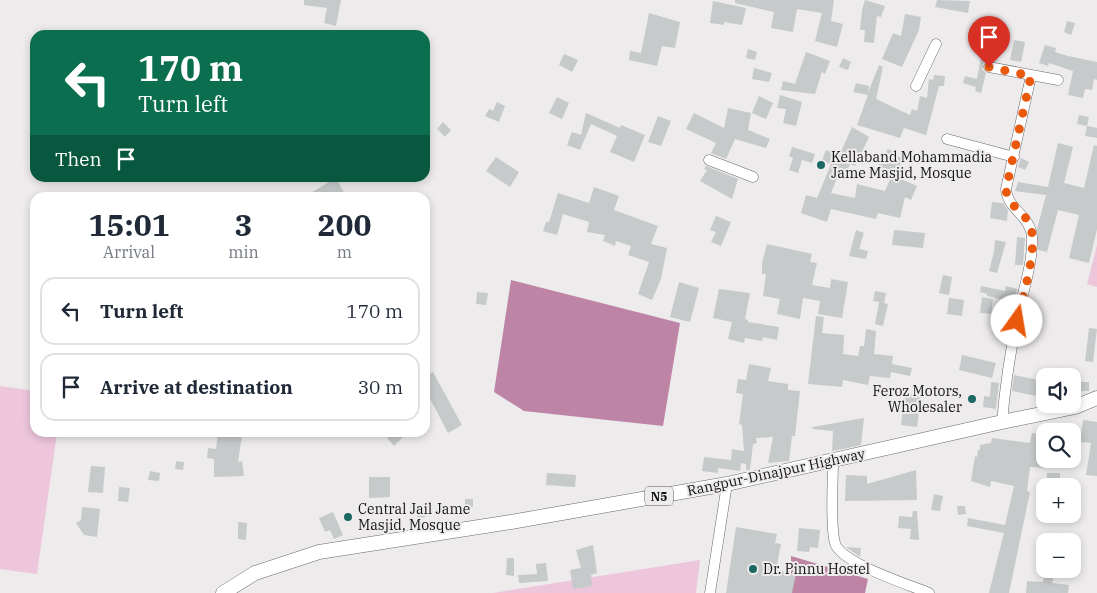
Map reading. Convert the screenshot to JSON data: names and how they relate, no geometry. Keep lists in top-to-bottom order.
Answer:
{
  "streets": {
    "highway": ["Rangpur-Dinajpur Highway", "N5"]
  },
  "places": [
    "Kellaband Mohammadia Jame Masjid, Mosque",
    "Feroz Motors, Wholesaler",
    "Central Jail Jame Masjid, Mosque",
    "Dr. Pinnu Hostel"
  ],
  "page": {
    "turn": ["170 m", "Turn left"],
    "then": "Then",
    "eta": [
      "15:01",
      "Arrival",
      "3",
      "min",
      "200",
      "m"
    ],
    "list": [
      {
        "name": "Turn left",
        "value": "170 m"
      },
      {
        "name": "Arrive at destination",
        "value": "30 m"
      }
    ],
    "map_buttons": ["+", "−"]
  }
}
